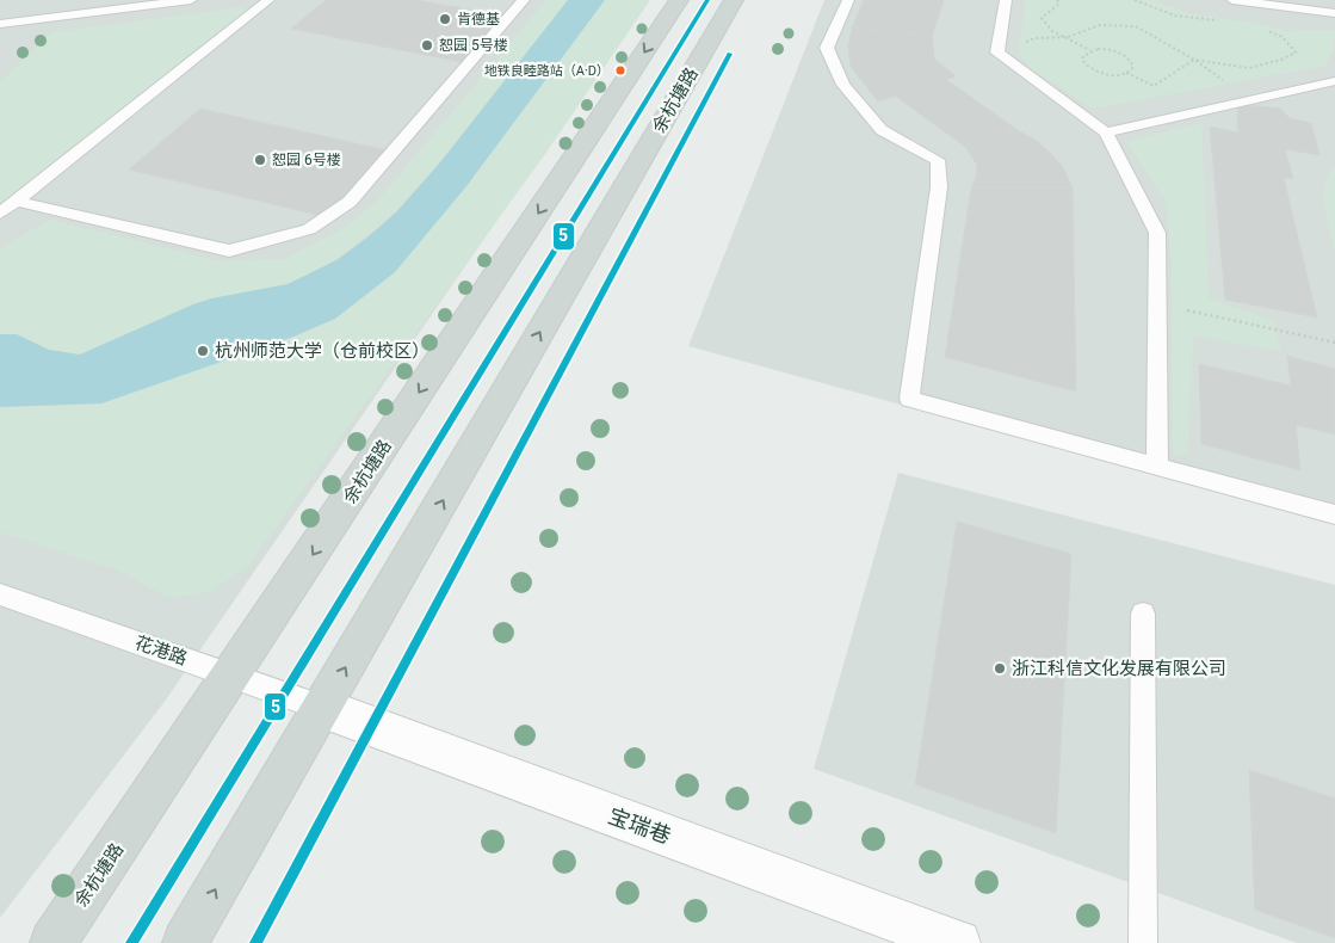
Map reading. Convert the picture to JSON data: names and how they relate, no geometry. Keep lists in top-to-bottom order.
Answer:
{
  "streets": {
    "main road": ["余杭塘路"],
    "street": ["宝瑞巷"],
    "lane": ["花港路"]
  },
  "crossings": [
    ["余杭塘路", "花港路"],
    ["余杭塘路", "宝瑞巷"],
    ["花港路", "宝瑞巷"]
  ],
  "places": [
    "肯德基",
    "恕园 5号楼",
    "地铁良睦路站（A·D）",
    "恕园 6号楼",
    "杭州师范大学（仓前校区）",
    "浙江科信文化发展有限公司"
  ],
  "lines": ["transit line 5"]
}
